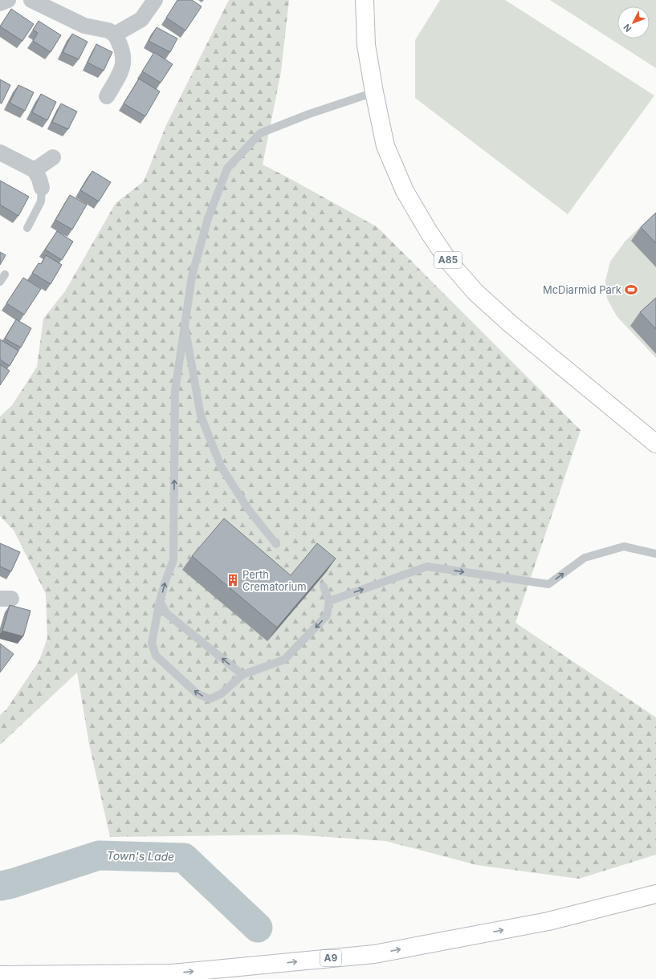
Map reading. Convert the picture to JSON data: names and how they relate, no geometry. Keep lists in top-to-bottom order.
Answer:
{
  "streets": {
    "main road": ["A85", "A9"]
  },
  "water": ["Town's Lade"],
  "places": {
    "sports": ["McDiarmid Park"],
    "building": ["Perth Crematorium"]
  },
  "north": "bottom left"
}
